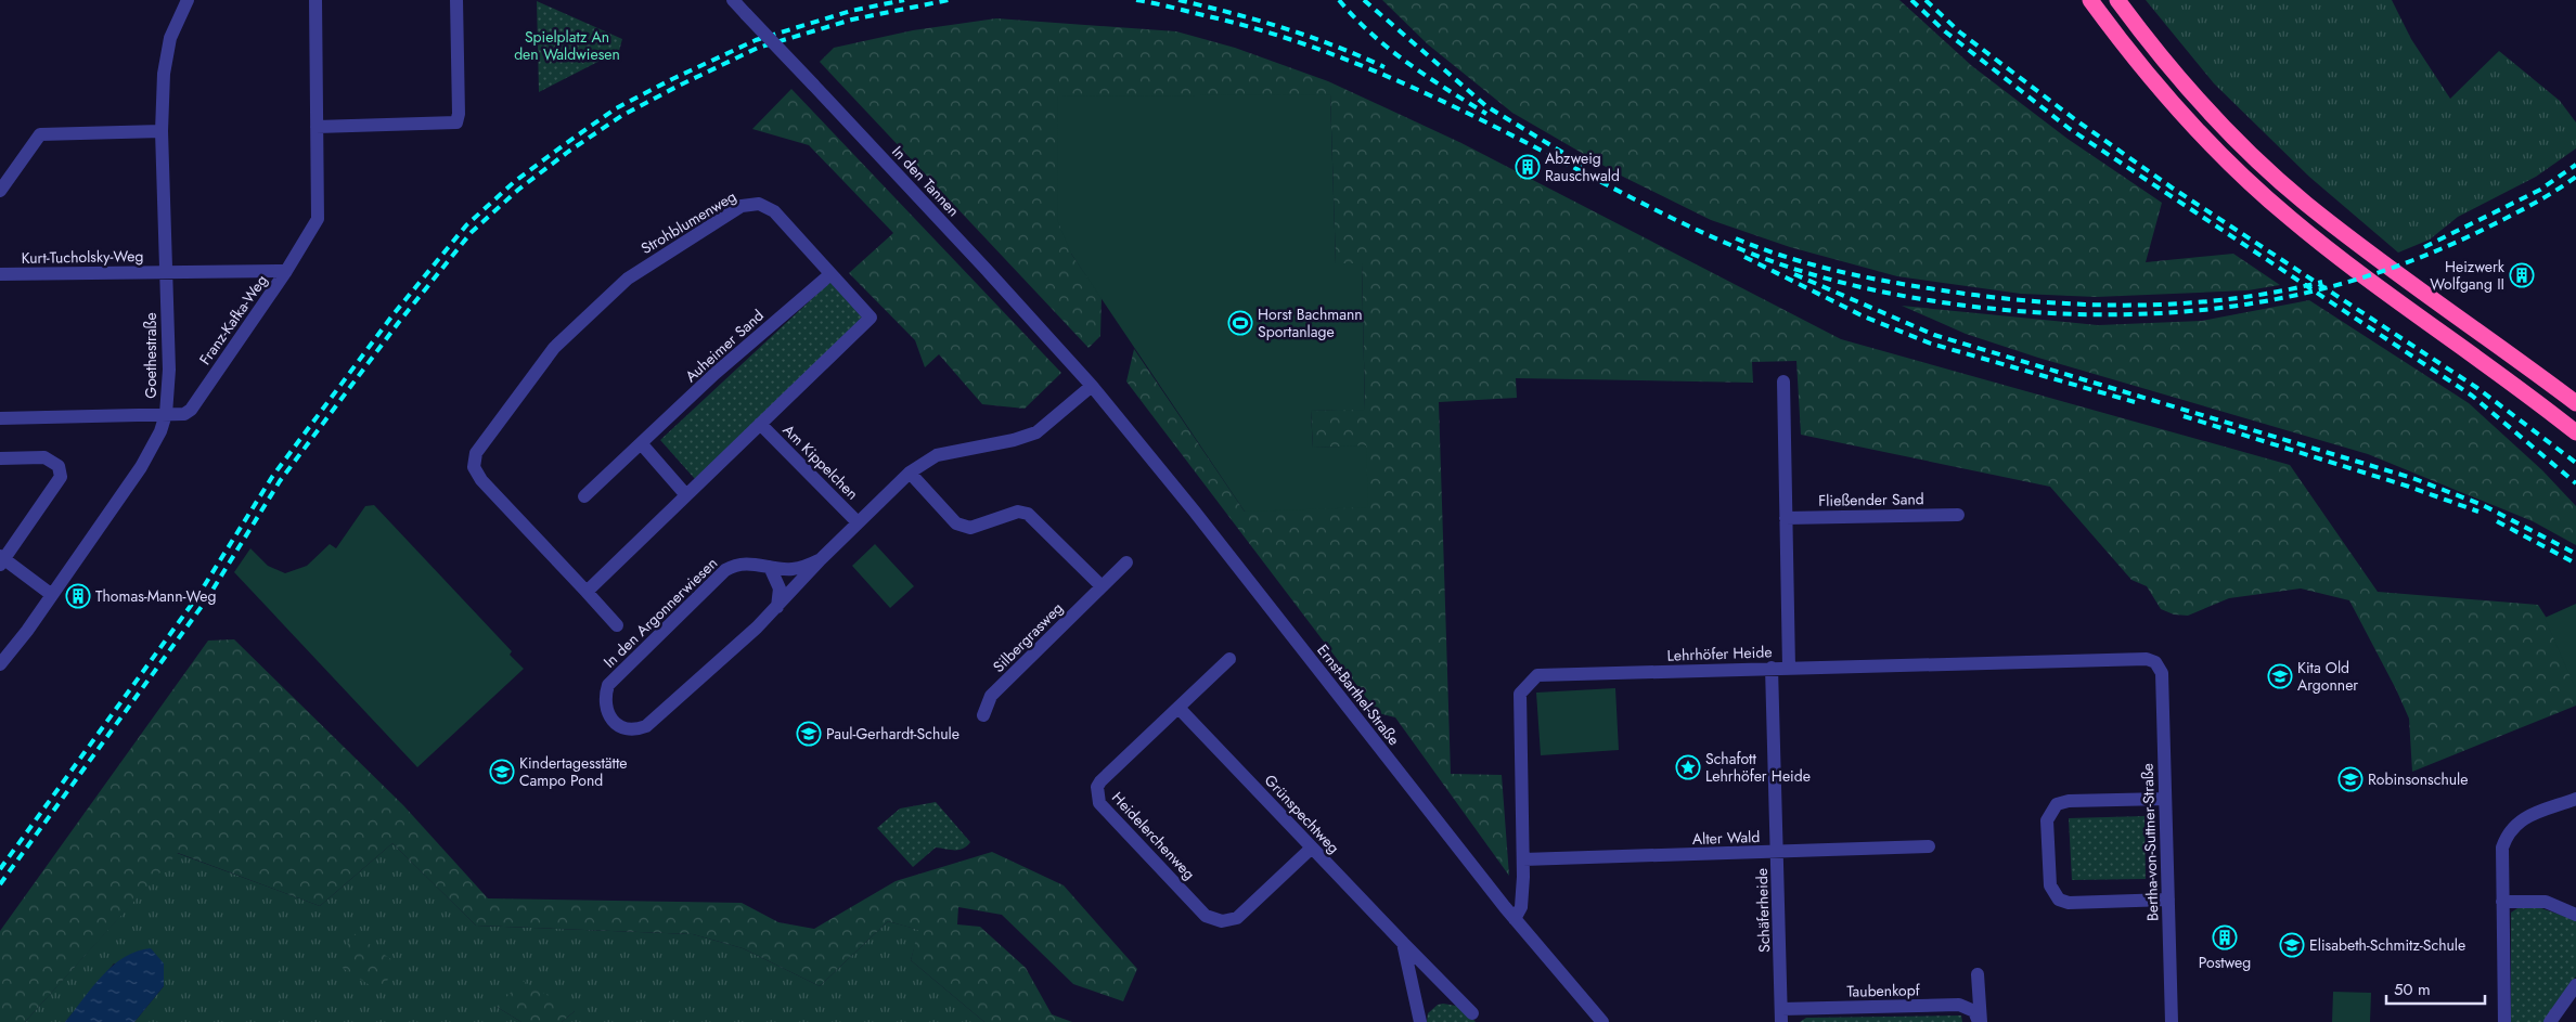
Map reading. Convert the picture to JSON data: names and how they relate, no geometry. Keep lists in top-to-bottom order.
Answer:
{
  "streets": {
    "street": [
      "In den Tannen",
      "Strohblumenweg",
      "Kurt-Tucholsky-Weg",
      "Franz-Kafka-Weg",
      "Auheimer Sand",
      "Goethestraße",
      "Am Kippelchen",
      "Fließender Sand",
      "In den Argonnerwiesen",
      "Silbergrasweg",
      "Lehrhöfer Heide",
      "Ernst-Barthel-Straße",
      "Grünspechtweg",
      "Heidelerchenweg",
      "Alter Wald",
      "Bertha-von-Suttner-Straße",
      "Schäferheide",
      "Taubenkopf"
    ]
  },
  "crossings": [
    ["In den Tannen", "In den Argonnerwiesen"],
    ["In den Tannen", "Ernst-Barthel-Straße"],
    ["Strohblumenweg", "Auheimer Sand"],
    ["Strohblumenweg", "Am Kippelchen"],
    ["Kurt-Tucholsky-Weg", "Franz-Kafka-Weg"],
    ["Kurt-Tucholsky-Weg", "Goethestraße"],
    ["Franz-Kafka-Weg", "Goethestraße"],
    ["Am Kippelchen", "In den Argonnerwiesen"],
    ["In den Argonnerwiesen", "Ernst-Barthel-Straße"],
    ["Lehrhöfer Heide", "Ernst-Barthel-Straße"],
    ["Lehrhöfer Heide", "Alter Wald"],
    ["Lehrhöfer Heide", "Bertha-von-Suttner-Straße"],
    ["Lehrhöfer Heide", "Schäferheide"],
    ["Grünspechtweg", "Heidelerchenweg"],
    ["Alter Wald", "Schäferheide"],
    ["Schäferheide", "Taubenkopf"]
  ],
  "parks": ["Spielplatz An den Waldwiesen"],
  "places": {
    "building": [
      "Abzweig Rauschwald",
      "Heizwerk Wolfgang II",
      "Thomas-Mann-Weg",
      "Postweg"
    ],
    "sports": ["Horst Bachmann Sportanlage"],
    "school or university": [
      "Kita Old Argonner",
      "Paul-Gerhardt-Schule",
      "Kindertagesstätte Campo Pond",
      "Robinsonschule",
      "Elisabeth-Schmitz-Schule"
    ],
    "place": ["Schafott Lehrhöfer Heide"]
  },
  "scale_bar": "50 m"
}
